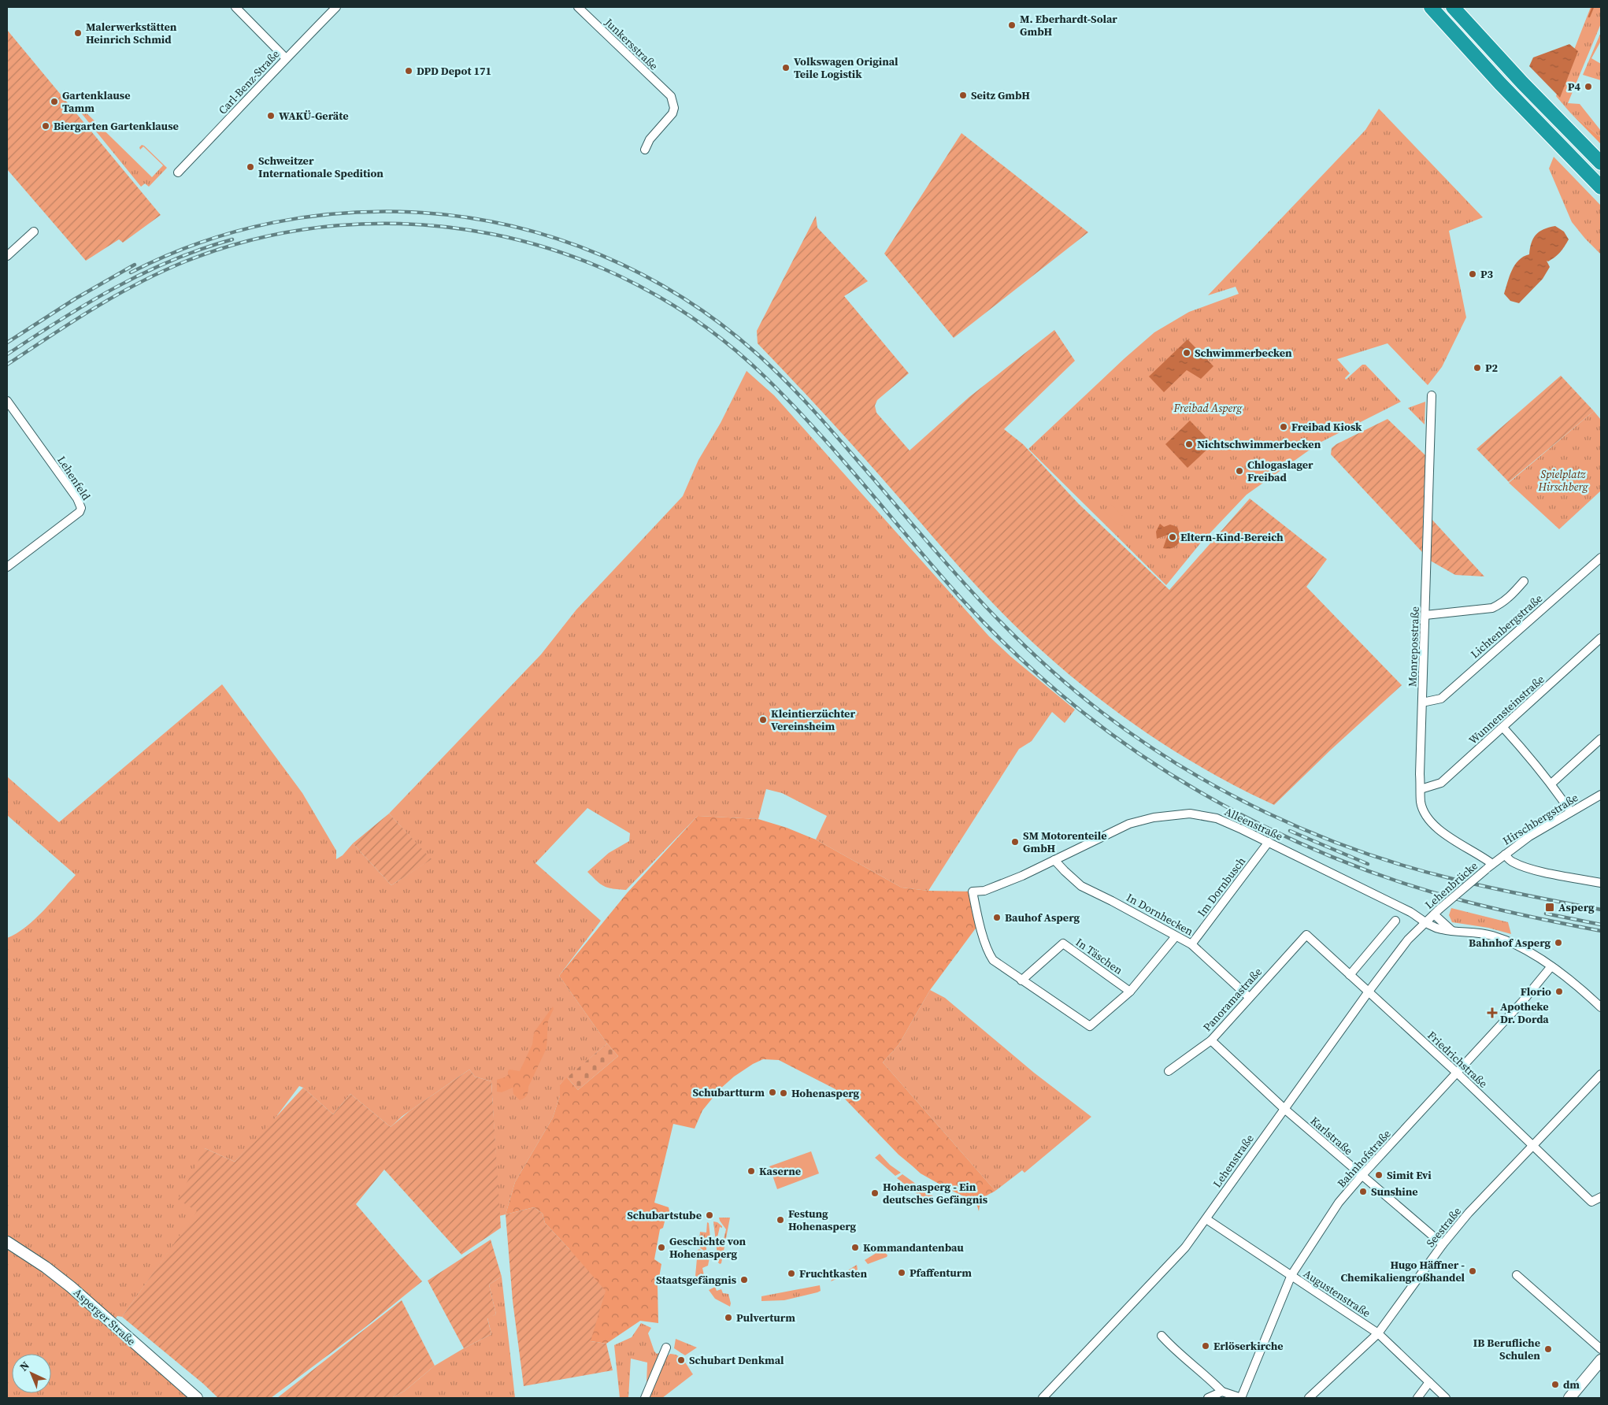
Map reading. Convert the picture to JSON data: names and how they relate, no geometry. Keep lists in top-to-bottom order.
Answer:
{
  "streets": {
    "main road": ["Asperger Straße"],
    "street": [
      "Junkersstraße",
      "Carl-Benz-Straße",
      "Lehenfeld",
      "Lichtenbergstraße",
      "Monreposstraße",
      "Wunnensteinstraße",
      "Hirschbergstraße",
      "Alleenstraße",
      "Lehenbrücke",
      "Im Dornbusch",
      "In Dornhecken",
      "In Täschen",
      "Panoramastraße",
      "Friedrichstraße",
      "Karlstraße",
      "Bahnhofstraße",
      "Lehenstraße",
      "Seestraße",
      "Augustenstraße"
    ]
  },
  "crossings": [
    ["Lichtenbergstraße", "Monreposstraße"],
    ["Monreposstraße", "Wunnensteinstraße"],
    ["Monreposstraße", "Hirschbergstraße"],
    ["Monreposstraße", "Lehenbrücke"],
    ["Hirschbergstraße", "Lehenbrücke"],
    ["Alleenstraße", "Lehenbrücke"],
    ["Alleenstraße", "Im Dornbusch"],
    ["Alleenstraße", "In Dornhecken"],
    ["Alleenstraße", "In Täschen"],
    ["Alleenstraße", "Bahnhofstraße"],
    ["Alleenstraße", "Lehenstraße"],
    ["Lehenbrücke", "Lehenstraße"],
    ["Im Dornbusch", "In Dornhecken"],
    ["In Dornhecken", "Panoramastraße"],
    ["Panoramastraße", "Friedrichstraße"],
    ["Panoramastraße", "Karlstraße"],
    ["Friedrichstraße", "Bahnhofstraße"],
    ["Friedrichstraße", "Lehenstraße"],
    ["Friedrichstraße", "Seestraße"],
    ["Karlstraße", "Bahnhofstraße"],
    ["Karlstraße", "Lehenstraße"],
    ["Karlstraße", "Seestraße"],
    ["Bahnhofstraße", "Augustenstraße"],
    ["Lehenstraße", "Augustenstraße"],
    ["Seestraße", "Augustenstraße"]
  ],
  "parks": ["Freibad Asperg", "Spielplatz Hirschberg"],
  "places": {
    "other": [
      "M. Eberhardt-Solar GmbH",
      "Malerwerkstätten Heinrich Schmid",
      "Volkswagen Original Teile Logistik",
      "DPD Depot 171",
      "P4",
      "Seitz GmbH",
      "Gartenklause Tamm",
      "WAKÜ-Geräte",
      "Biergarten Gartenklause",
      "Schweitzer Internationale Spedition",
      "P3",
      "Schwimmerbecken",
      "P2",
      "Freibad Kiosk",
      "Nichtschwimmerbecken",
      "Chlogaslager Freibad",
      "Eltern-Kind-Bereich",
      "Kleintierzüchter Vereinsheim",
      "SM Motorenteile GmbH",
      "Bauhof Asperg",
      "Bahnhof Asperg",
      "Florio",
      "Schubartturm",
      "Hohenasperg",
      "Kaserne",
      "Simit Evi",
      "Sunshine",
      "Hohenasperg - Ein deutsches Gefängnis",
      "Schubartstube",
      "Festung Hohenasperg",
      "Geschichte von Hohenasperg",
      "Kommandantenbau",
      "Hugo Häffner - Chemikaliengroßhandel",
      "Pfaffenturm",
      "Fruchtkasten",
      "Staatsgefängnis",
      "Pulverturm",
      "Erlöserkirche",
      "IB Berufliche Schulen",
      "Schubart Denkmal",
      "dm"
    ],
    "transit": ["Asperg"],
    "health": ["Apotheke Dr. Dorda"]
  },
  "north": "top left"
}
